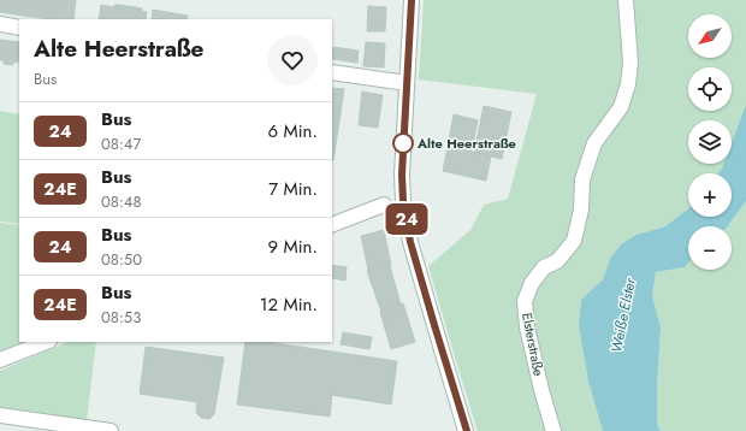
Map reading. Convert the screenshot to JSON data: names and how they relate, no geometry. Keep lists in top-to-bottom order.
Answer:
{
  "streets": {
    "street": ["Elsterstraße"]
  },
  "water": ["Weiße Elster"],
  "places": ["Alte Heerstraße"],
  "lines": ["bus line 24"],
  "north": "bottom left",
  "page": {
    "on_map": "24",
    "map_buttons": ["+", "−"],
    "heading": ["Alte Heerstraße", "Bus"],
    "list": [
      {
        "mark": "24",
        "name": "Bus",
        "note": "08:47",
        "value": "6 Min."
      },
      {
        "mark": "24E",
        "name": "Bus",
        "note": "08:48",
        "value": "7 Min."
      },
      {
        "mark": "24",
        "name": "Bus",
        "note": "08:50",
        "value": "9 Min."
      },
      {
        "mark": "24E",
        "name": "Bus",
        "note": "08:53",
        "value": "12 Min."
      }
    ]
  }
}
